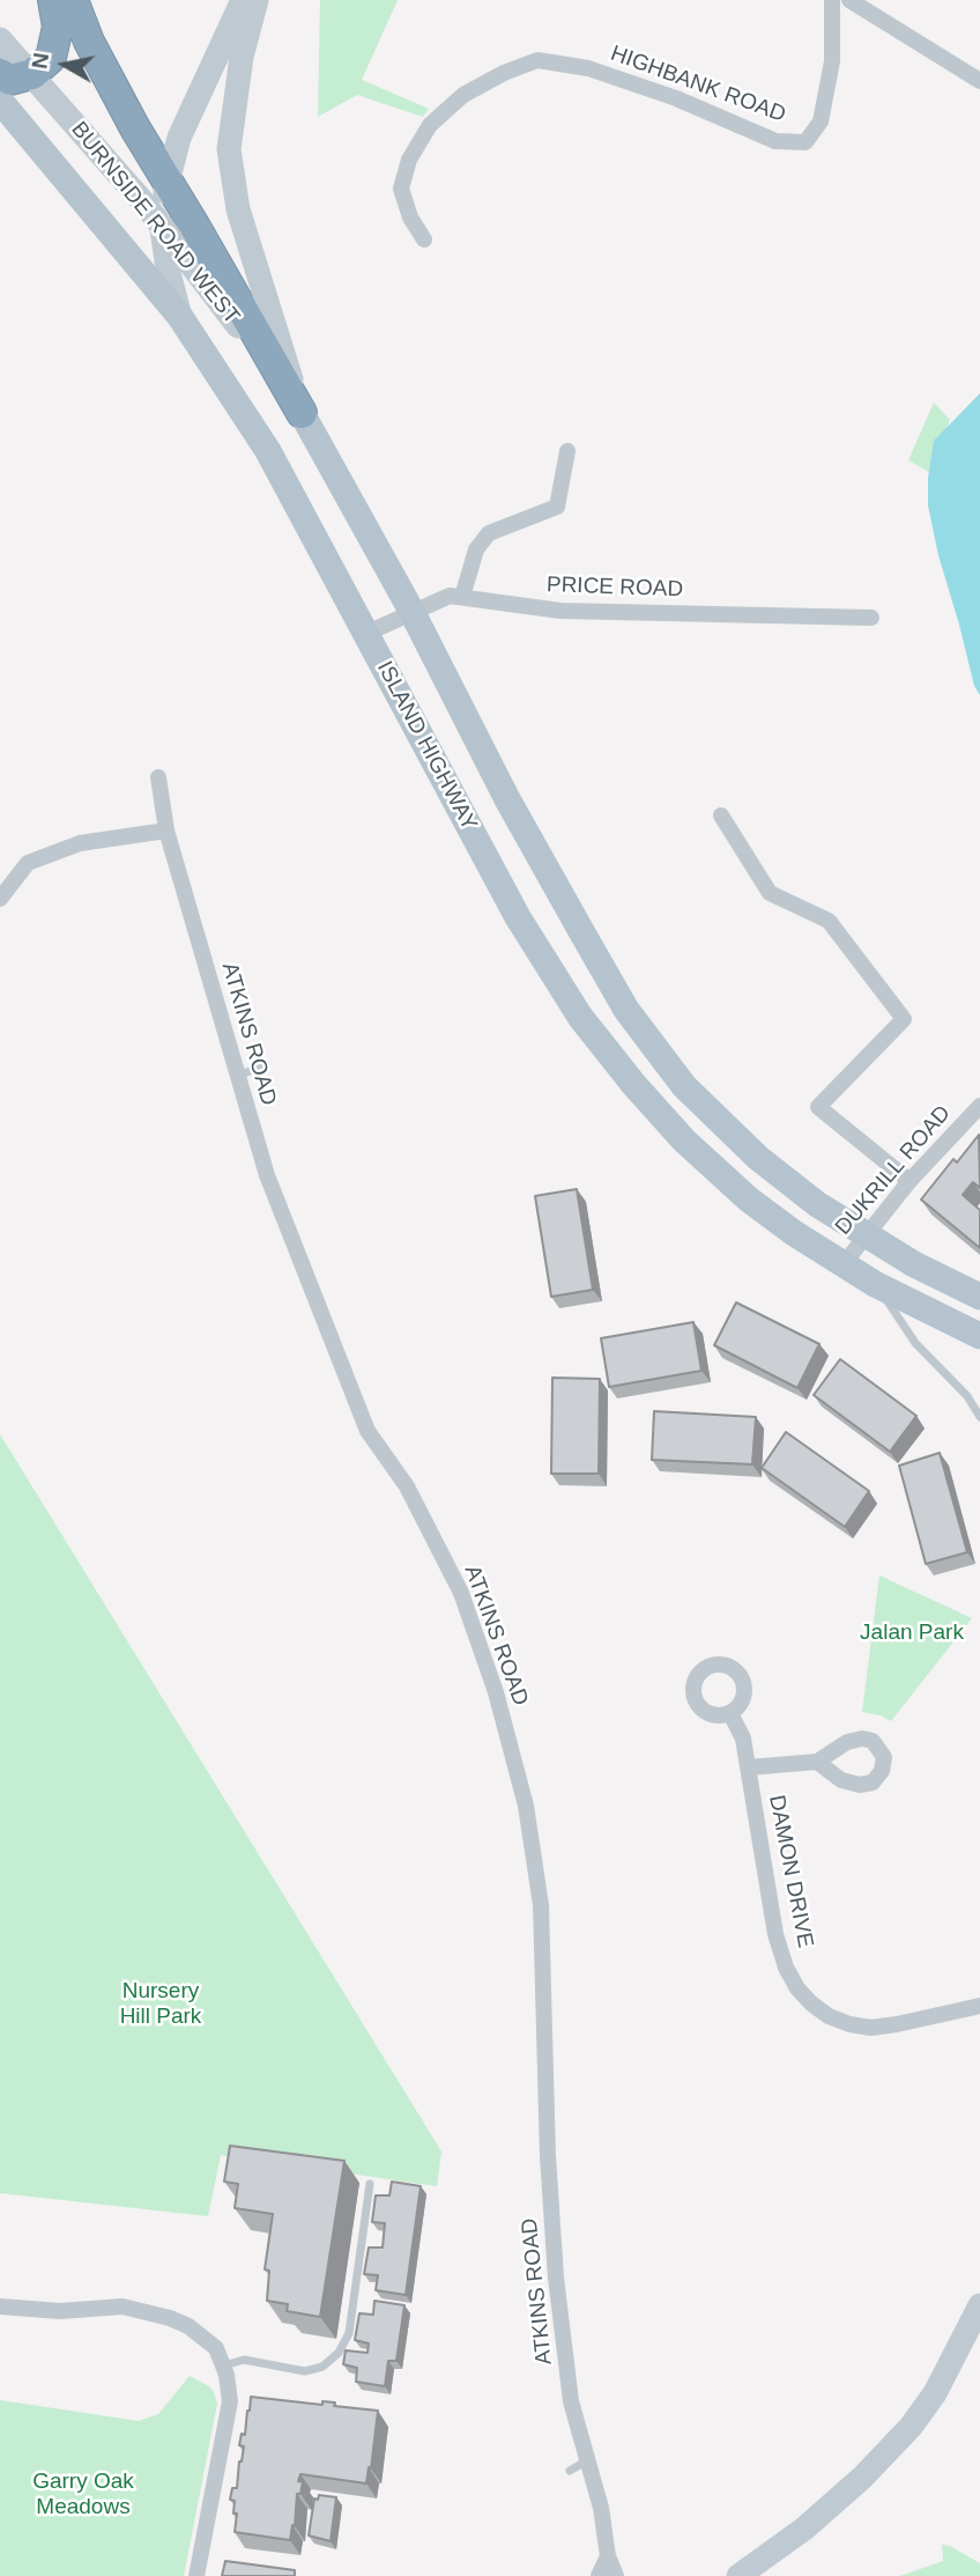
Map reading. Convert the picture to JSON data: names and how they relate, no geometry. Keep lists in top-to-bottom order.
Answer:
{
  "streets": {
    "main road": ["BURNSIDE ROAD WEST", "ISLAND HIGHWAY"],
    "street": [
      "HIGHBANK ROAD",
      "PRICE ROAD",
      "ATKINS ROAD",
      "DUKRILL ROAD",
      "DAMON DRIVE"
    ]
  },
  "crossings": [
    ["BURNSIDE ROAD WEST", "ISLAND HIGHWAY"],
    ["PRICE ROAD", "ISLAND HIGHWAY"],
    ["ISLAND HIGHWAY", "DUKRILL ROAD"]
  ],
  "parks": ["Jalan Park", "Nursery Hill Park", "Garry Oak Meadows"],
  "north": "left"
}
